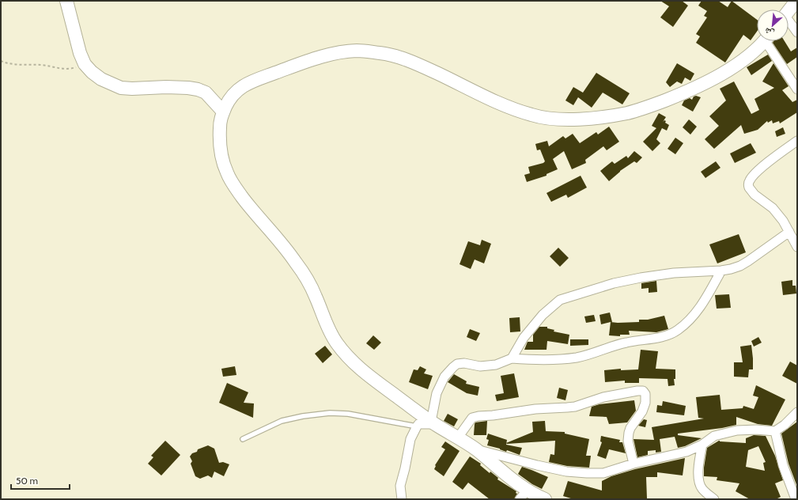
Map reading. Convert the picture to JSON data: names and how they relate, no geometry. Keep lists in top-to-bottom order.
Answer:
{
  "scale_bar": "50 m",
  "north": "bottom left"
}
